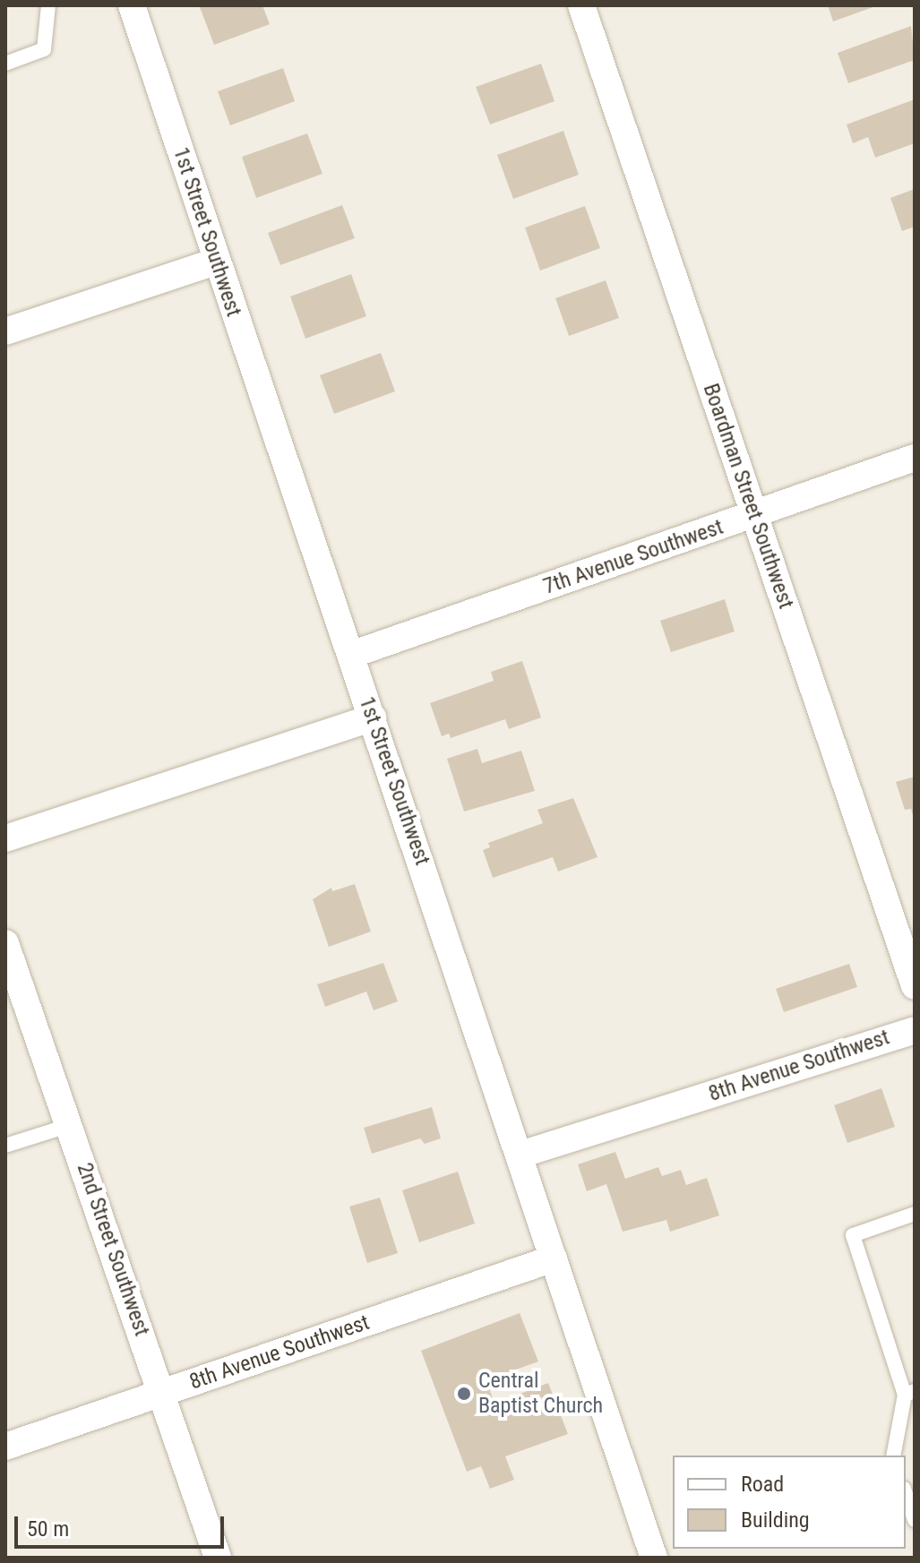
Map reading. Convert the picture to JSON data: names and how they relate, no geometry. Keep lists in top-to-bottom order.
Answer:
{
  "streets": {
    "street": [
      "1st Street Southwest",
      "Boardman Street Southwest",
      "7th Avenue Southwest",
      "8th Avenue Southwest",
      "2nd Street Southwest"
    ]
  },
  "crossings": [
    ["1st Street Southwest", "7th Avenue Southwest"],
    ["1st Street Southwest", "8th Avenue Southwest"],
    ["Boardman Street Southwest", "7th Avenue Southwest"],
    ["8th Avenue Southwest", "2nd Street Southwest"]
  ],
  "places": ["Central Baptist Church"],
  "legend": ["Road", "Building"],
  "scale_bar": "50 m"
}
